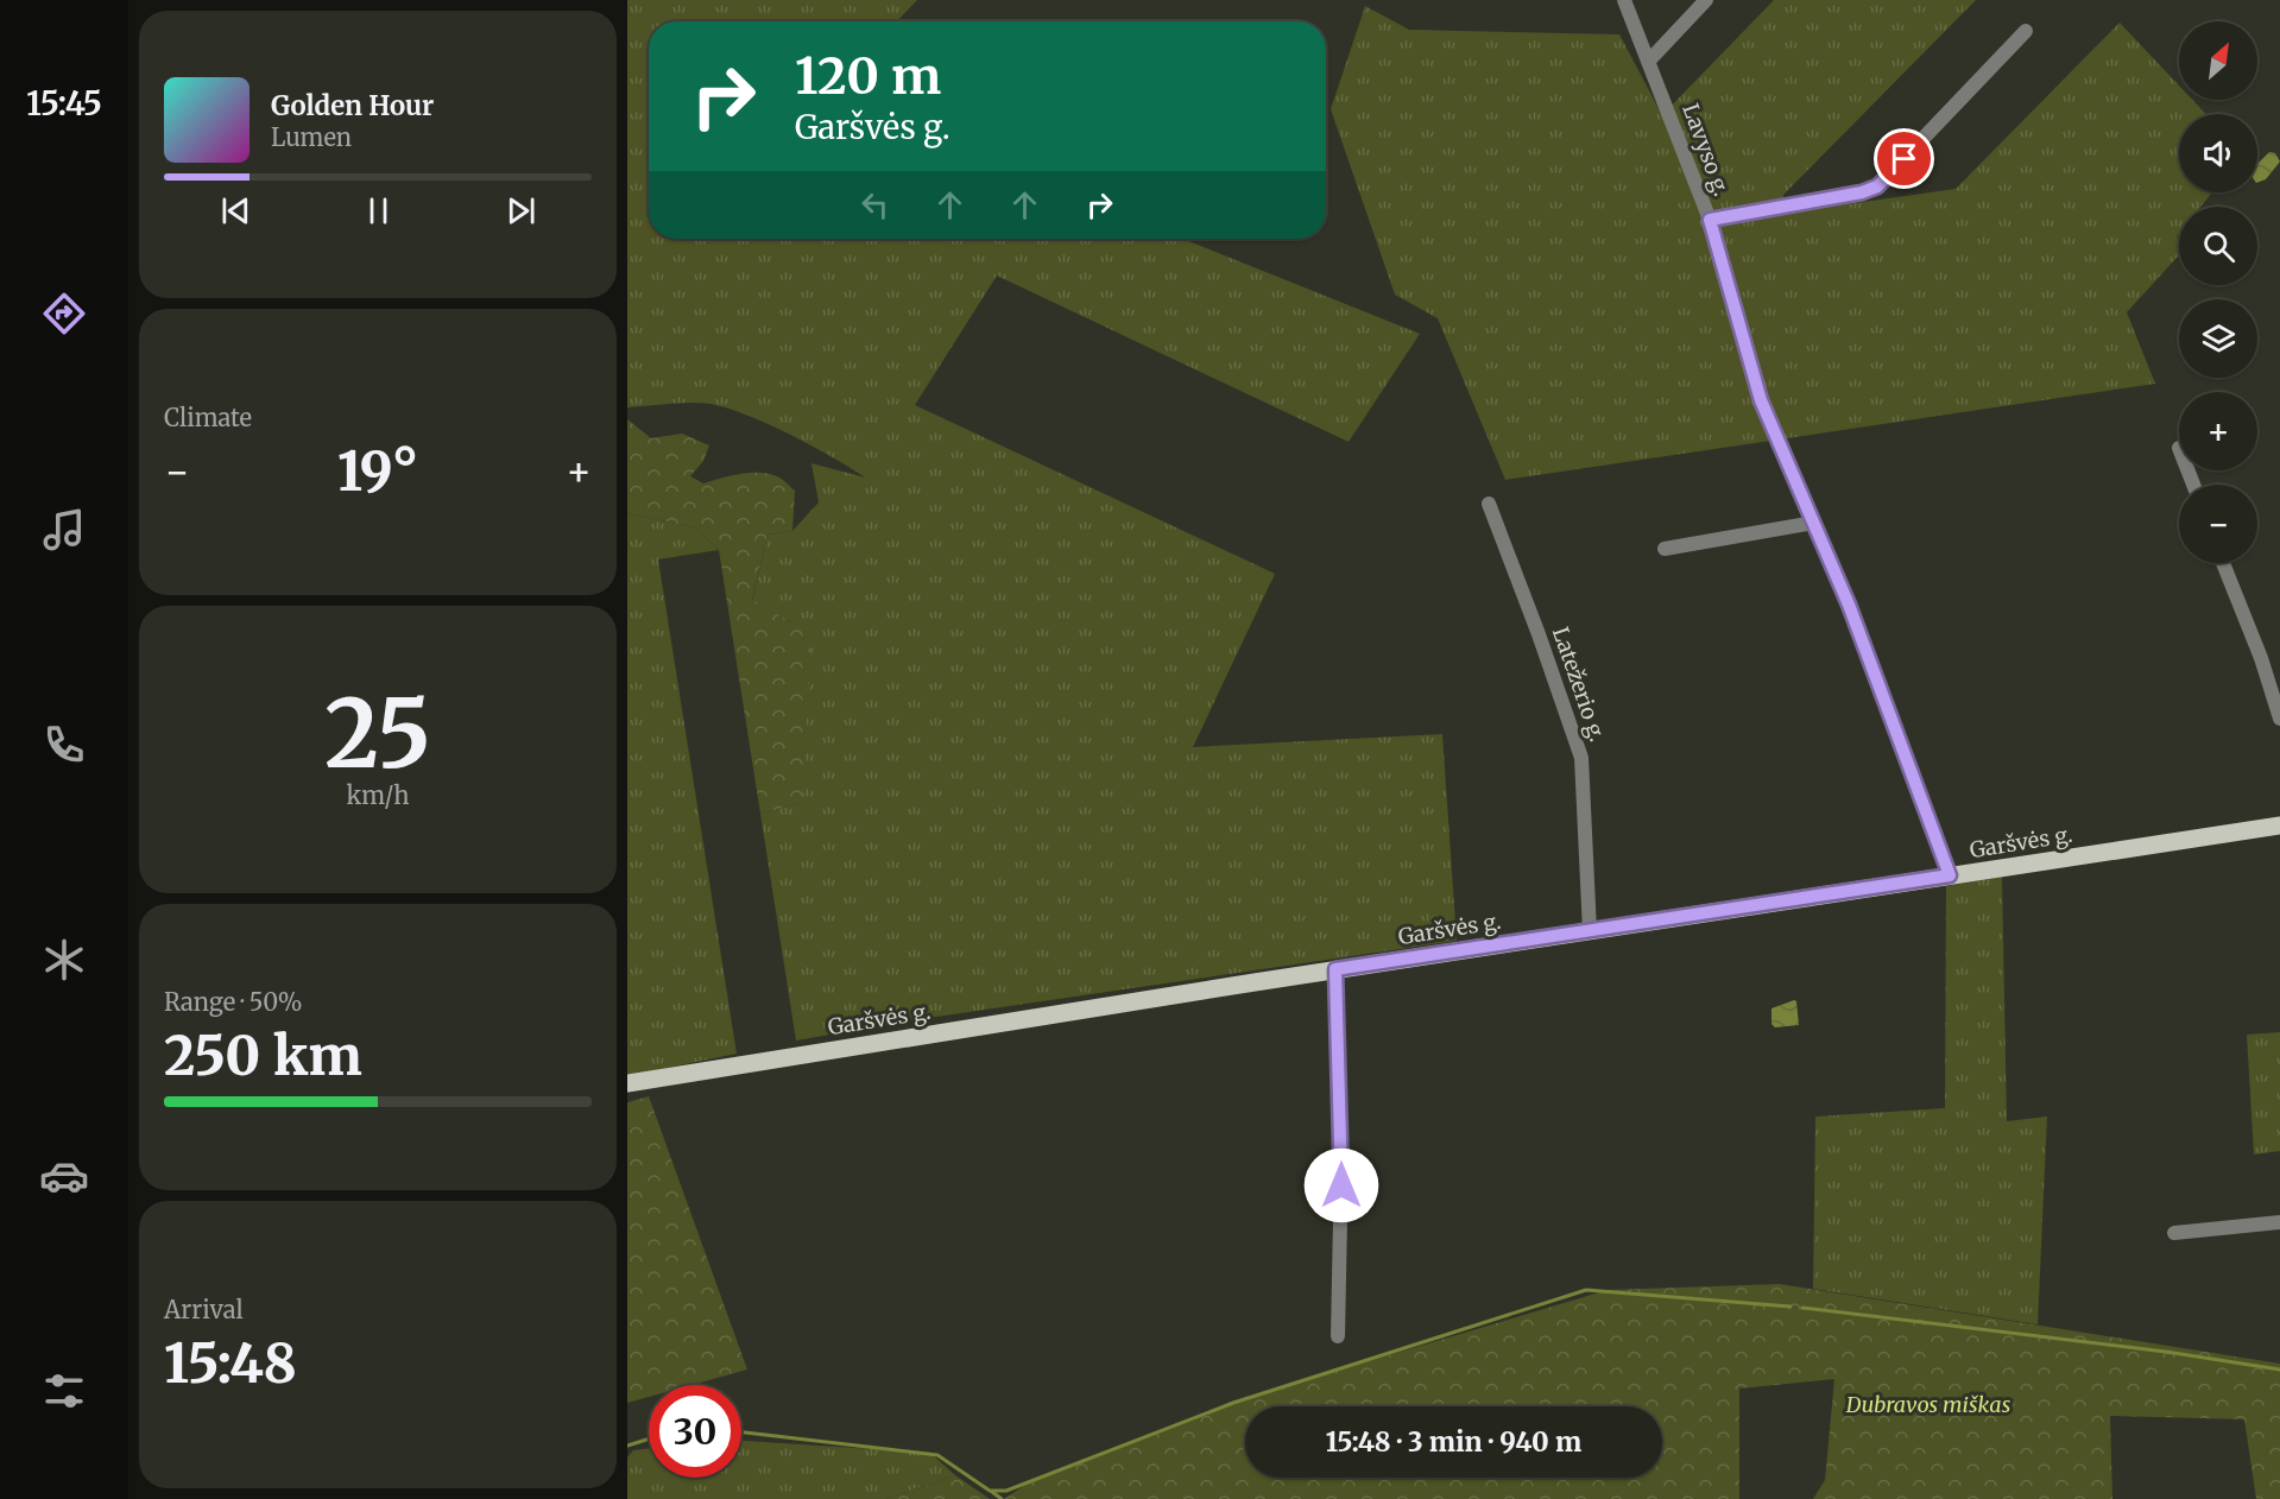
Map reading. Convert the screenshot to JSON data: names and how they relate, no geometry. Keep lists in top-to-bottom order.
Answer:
{
  "streets": {
    "main road": ["Garšvės g."],
    "street": ["Lavyso g.", "Latežerio g."]
  },
  "crossings": [
    ["Lavyso g.", "Garšvės g."],
    ["Latežerio g.", "Garšvės g."]
  ],
  "parks": ["Dubravos miškas"],
  "north": "top right",
  "page": {
    "tabs": "15:45",
    "map_buttons": ["+", "−"],
    "turn": ["120 m", "Garšvės g."],
    "song": ["Golden Hour", "Lumen"],
    "tile": [
      "Climate",
      ["25", "km/h"],
      ["Range · 50%", "250 km"],
      ["Arrival", "15:48"]
    ],
    "heat": ["−", "19°", "+"],
    "limit": "30",
    "trip": "15:48 · 3 min · 940 m"
  }
}
